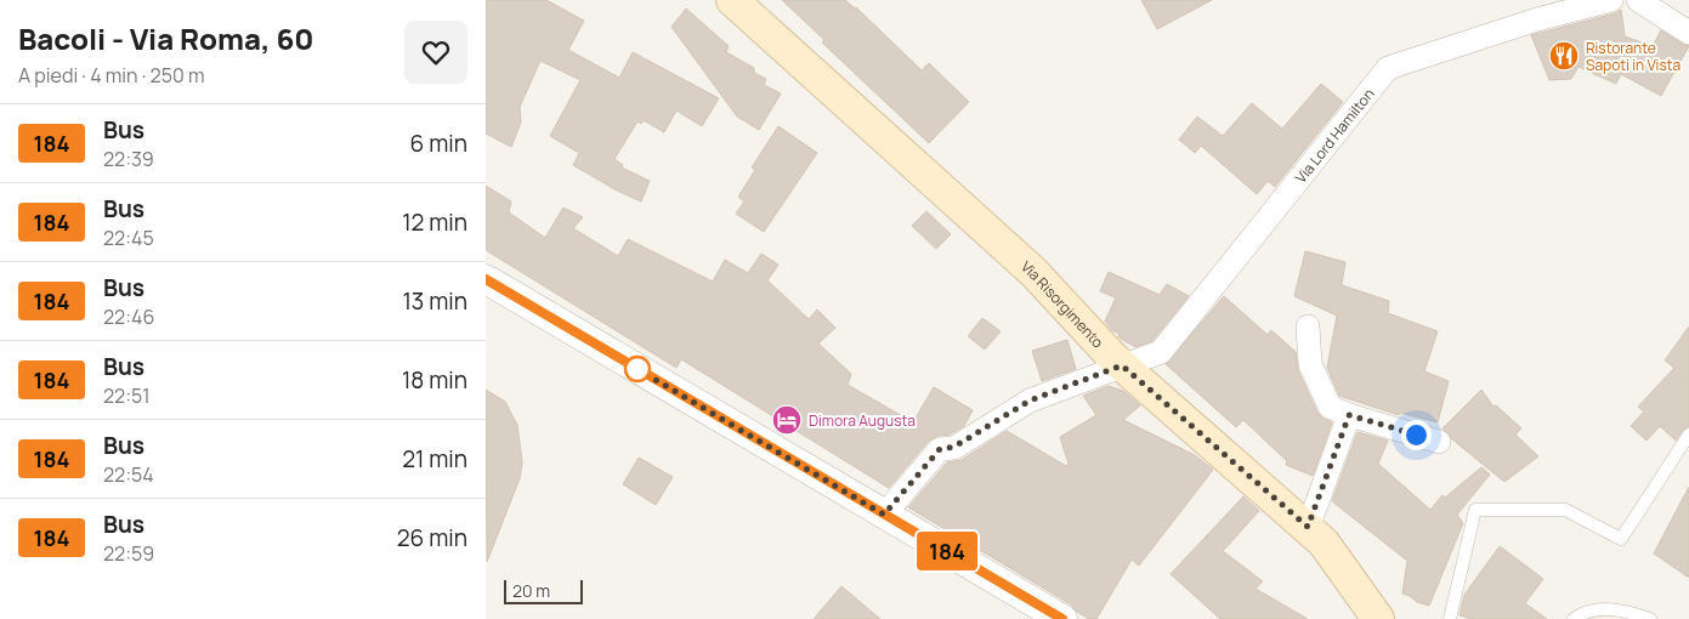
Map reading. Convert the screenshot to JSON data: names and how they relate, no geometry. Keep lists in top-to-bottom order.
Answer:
{
  "streets": {
    "main road": ["Via Risorgimento"],
    "street": ["Via Lord Hamilton"]
  },
  "crossings": [
    ["Via Lord Hamilton", "Via Risorgimento"]
  ],
  "places": {
    "restaurant": ["Ristorante Sapoti in Vista"],
    "hotel": ["Dimora Augusta"]
  },
  "lines": ["bus line 184"],
  "scale_bar": "20 m",
  "page": {
    "heading": ["Bacoli - Via Roma, 60", "A piedi · 4 min · 250 m"],
    "on_map": "184",
    "list": [
      {
        "mark": "184",
        "name": "Bus",
        "note": "22:39",
        "value": "6 min"
      },
      {
        "mark": "184",
        "name": "Bus",
        "note": "22:45",
        "value": "12 min"
      },
      {
        "mark": "184",
        "name": "Bus",
        "note": "22:46",
        "value": "13 min"
      },
      {
        "mark": "184",
        "name": "Bus",
        "note": "22:51",
        "value": "18 min"
      },
      {
        "mark": "184",
        "name": "Bus",
        "note": "22:54",
        "value": "21 min"
      },
      {
        "mark": "184",
        "name": "Bus",
        "note": "22:59",
        "value": "26 min"
      }
    ],
    "scale": "20 m"
  }
}
